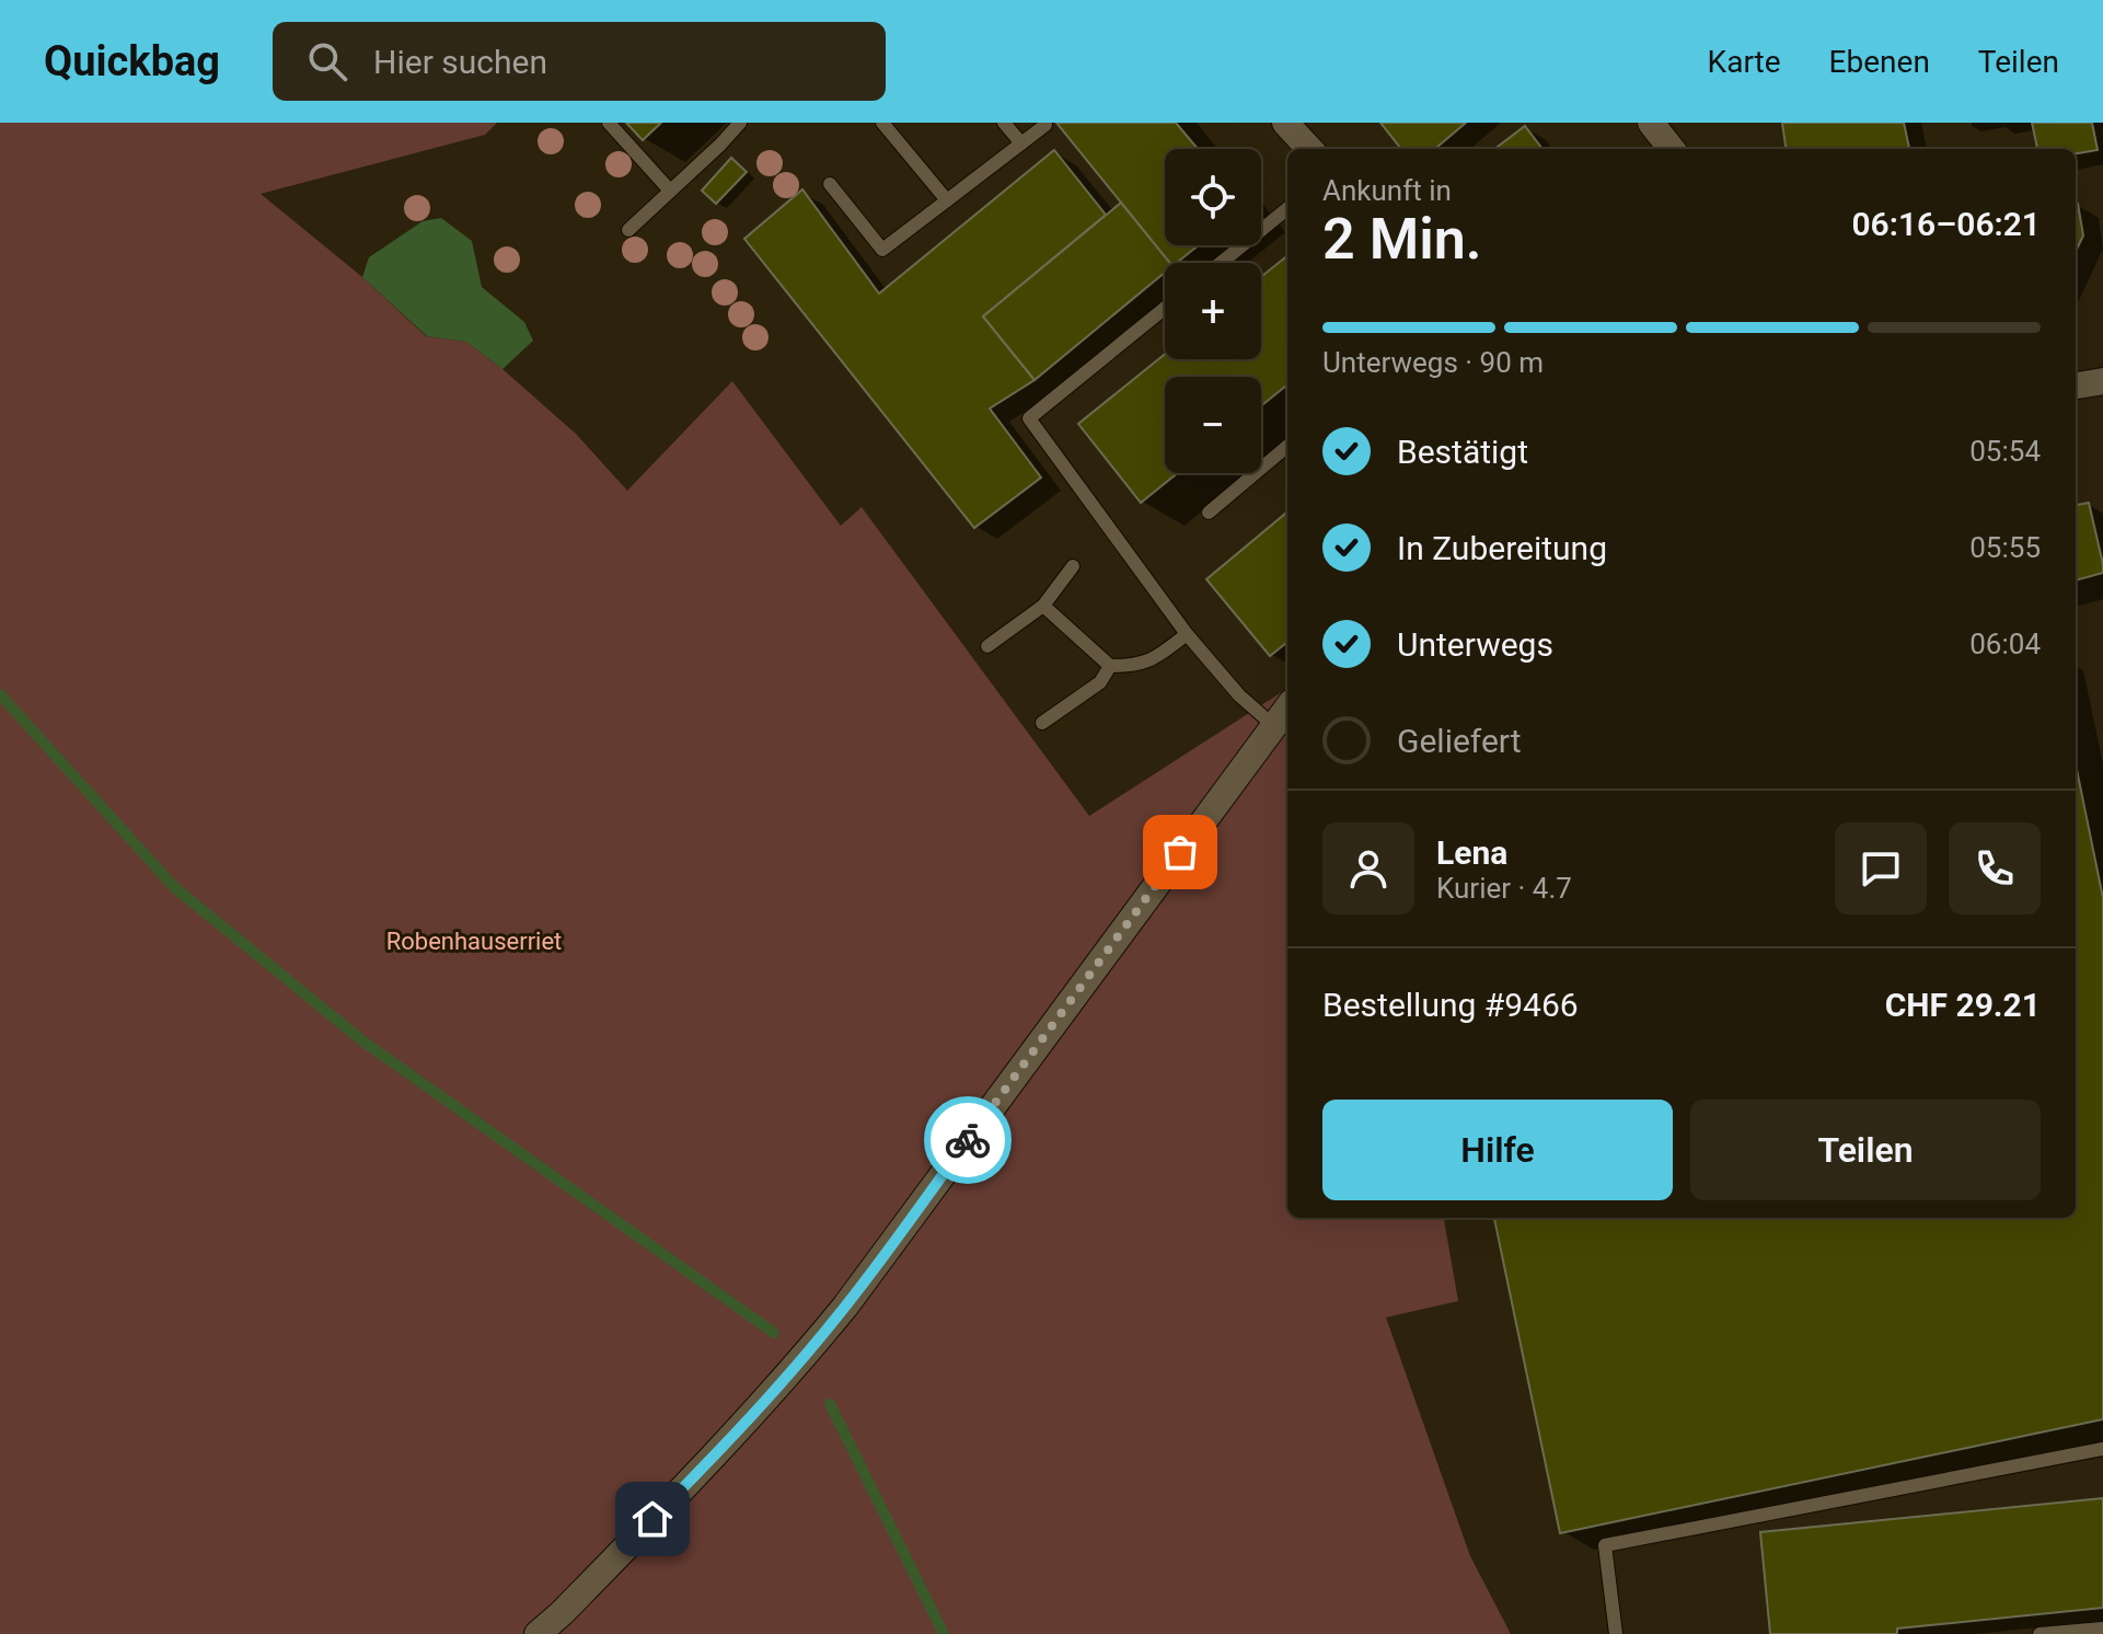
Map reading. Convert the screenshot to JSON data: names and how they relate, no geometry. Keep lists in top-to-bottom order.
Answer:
{
  "parks": ["Robenhauserriet"],
  "page": {
    "header": "Quickbag",
    "search": "Hier suchen",
    "nav": ["Karte", "Ebenen", "Teilen"],
    "map_buttons": ["+", "−"],
    "heading": ["2 Min.", "Ankunft in", "06:16–06:21"],
    "panel": [
      "Lena",
      "Kurier · 4.7",
      "Bestellung #9466",
      "CHF 29.21"
    ],
    "bar": "Unterwegs · 90 m",
    "list": [
      ["Bestätigt", "05:54"],
      ["In Zubereitung", "05:55"],
      ["Unterwegs", "06:04"],
      "Geliefert"
    ],
    "buttons": ["Hilfe", "Teilen"]
  }
}
